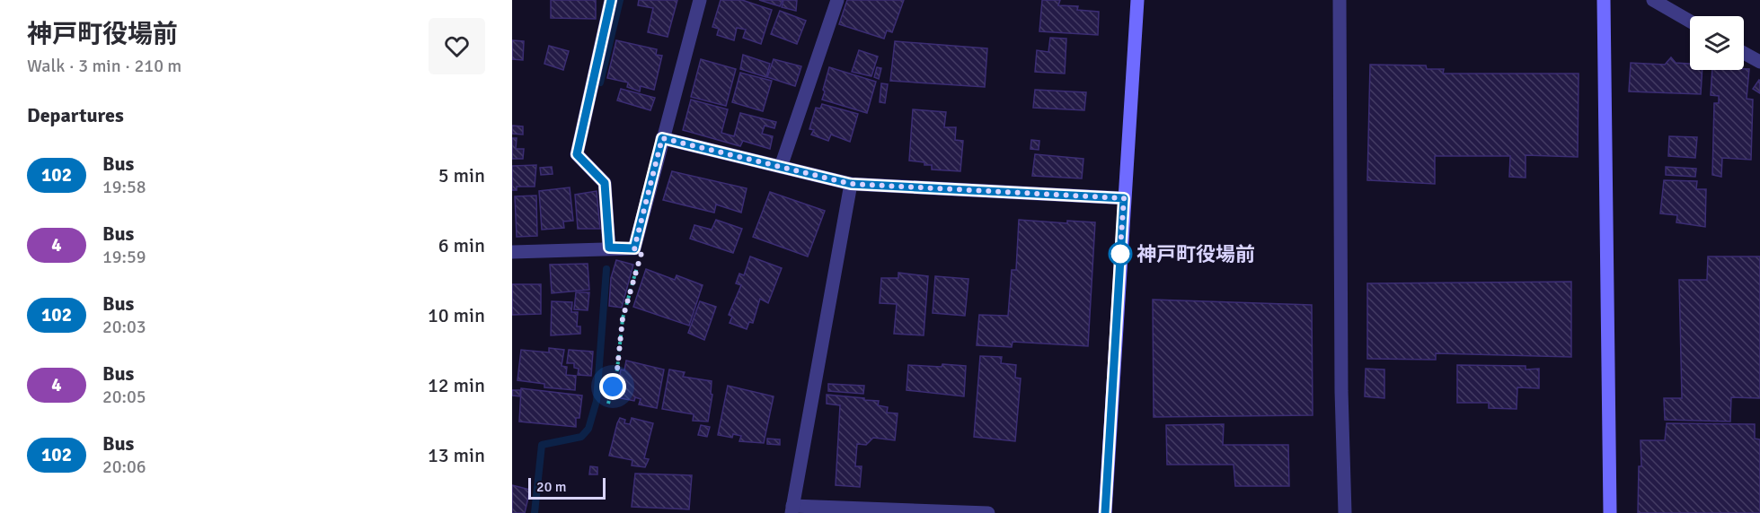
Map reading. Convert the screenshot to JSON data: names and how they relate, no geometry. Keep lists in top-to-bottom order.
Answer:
{
  "places": ["神戸町役場前"],
  "lines": ["bus line 102"],
  "scale_bar": "20 m",
  "page": {
    "heading": [
      ["神戸町役場前", "Walk · 3 min · 210 m"],
      "Departures"
    ],
    "list": [
      {
        "mark": "102",
        "name": "Bus",
        "note": "19:58",
        "value": "5 min"
      },
      {
        "mark": "4",
        "name": "Bus",
        "note": "19:59",
        "value": "6 min"
      },
      {
        "mark": "102",
        "name": "Bus",
        "note": "20:03",
        "value": "10 min"
      },
      {
        "mark": "4",
        "name": "Bus",
        "note": "20:05",
        "value": "12 min"
      },
      {
        "mark": "102",
        "name": "Bus",
        "note": "20:06",
        "value": "13 min"
      }
    ],
    "scale": "20 m"
  }
}
